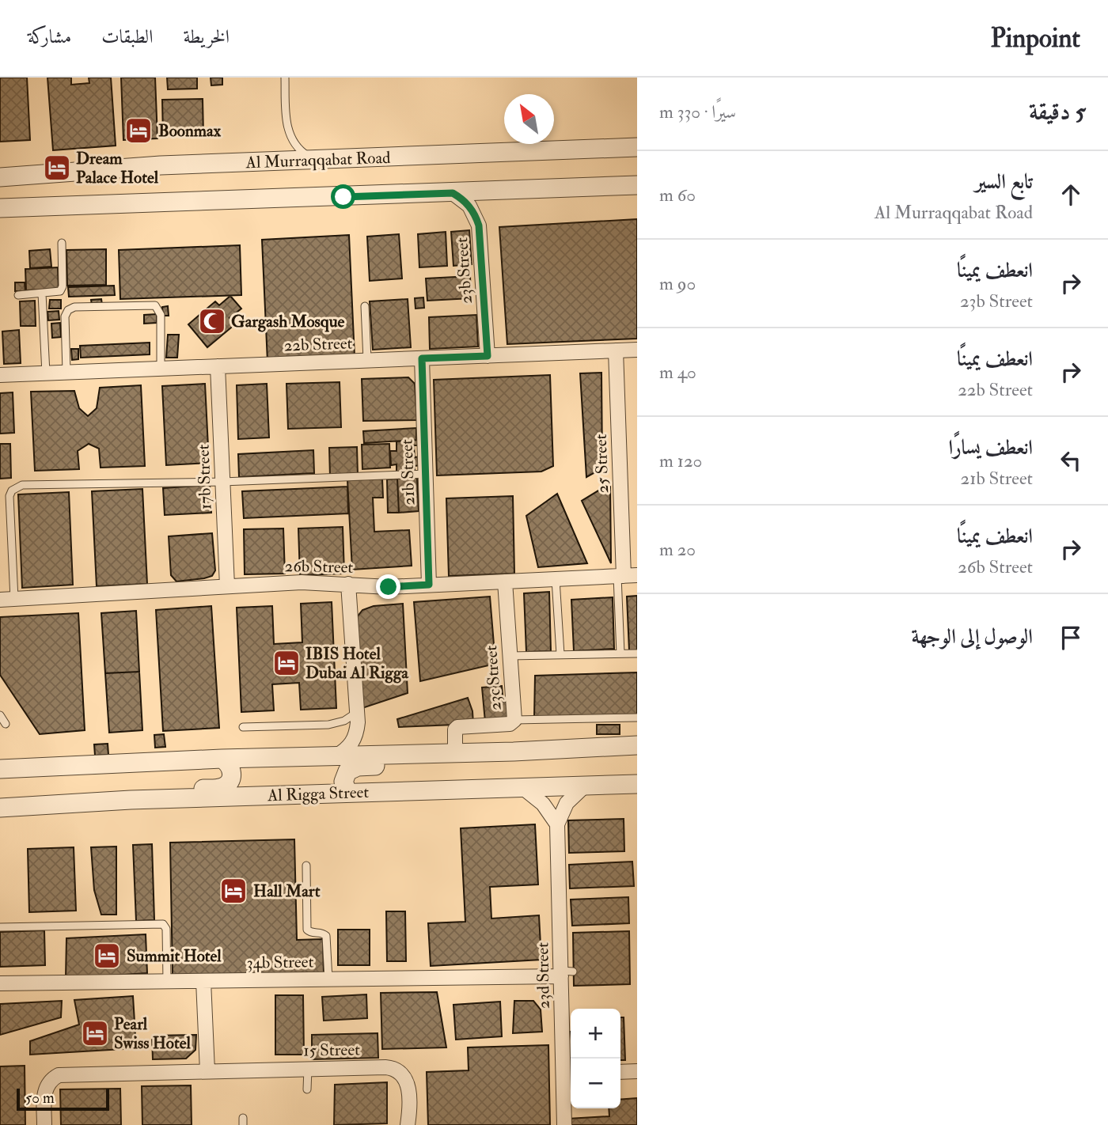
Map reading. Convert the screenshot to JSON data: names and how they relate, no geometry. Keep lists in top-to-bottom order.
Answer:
{
  "streets": {
    "street": [
      "Al Murraqqabat Road",
      "23b Street",
      "22b Street",
      "25 Street",
      "21b Street",
      "17b Street",
      "26b Street",
      "23c Street",
      "Al Rigga Street",
      "34b Street",
      "23d Street",
      "15 Street"
    ]
  },
  "crossings": [
    ["23b Street", "22b Street"],
    ["22b Street", "25 Street"],
    ["22b Street", "21b Street"],
    ["22b Street", "17b Street"],
    ["25 Street", "26b Street"],
    ["21b Street", "26b Street"],
    ["17b Street", "26b Street"],
    ["26b Street", "23c Street"],
    ["Al Rigga Street", "23d Street"],
    ["34b Street", "23d Street"]
  ],
  "places": {
    "hotel": [
      "Boonmax",
      "Dream Palace Hotel",
      "IBIS Hotel Dubai Al Rigga",
      "Hall Mart",
      "Summit Hotel",
      "Pearl Swiss Hotel"
    ],
    "mosque": ["Gargash Mosque"]
  },
  "scale_bar": "50 m",
  "north": "top left",
  "page": {
    "header": "Pinpoint",
    "nav": ["الخريطة", "الطبقات", "مشاركة"],
    "heading": ["5 دقيقة", "سيرًا · 330 m"],
    "list": [
      ["تابع السير", "Al Murraqqabat Road", "60 m"],
      ["انعطف يمينًا", "23b Street", "90 m"],
      ["انعطف يمينًا", "22b Street", "40 m"],
      ["انعطف يسارًا", "21b Street", "120 m"],
      ["انعطف يمينًا", "26b Street", "20 m"],
      "الوصول إلى الوجهة"
    ],
    "map_buttons": ["+", "−"],
    "scale": "50 m"
  }
}
